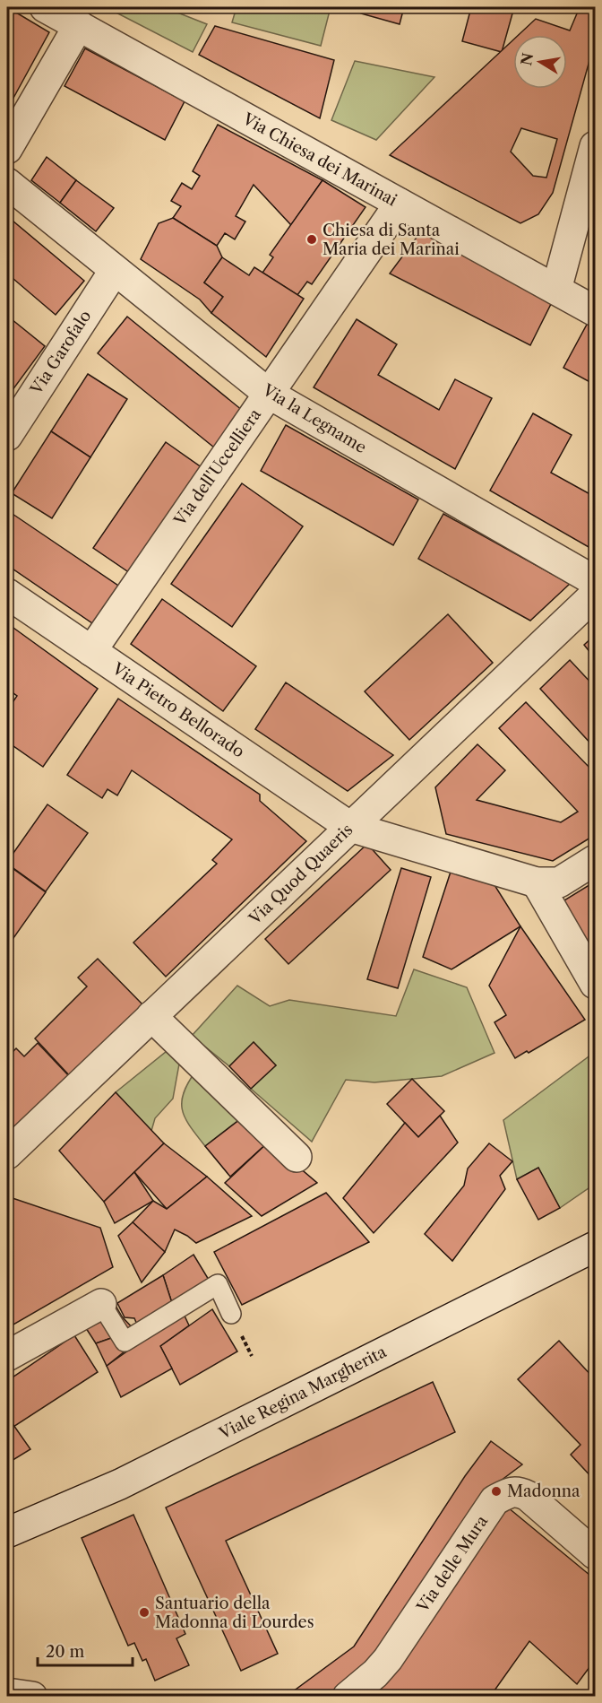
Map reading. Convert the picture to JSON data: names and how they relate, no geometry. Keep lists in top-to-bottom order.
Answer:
{
  "streets": {
    "street": [
      "Via Chiesa dei Marinai",
      "Via Garofalo",
      "Via la Legname",
      "Via dell'Uccelliera",
      "Via Pietro Bellorado",
      "Via Quod Quaeris",
      "Viale Regina Margherita",
      "Via delle Mura"
    ]
  },
  "crossings": [
    ["Via Chiesa dei Marinai", "Via dell'Uccelliera"],
    ["Via Garofalo", "Via la Legname"],
    ["Via la Legname", "Via dell'Uccelliera"],
    ["Via dell'Uccelliera", "Via Pietro Bellorado"],
    ["Via Pietro Bellorado", "Via Quod Quaeris"]
  ],
  "places": ["Chiesa di Santa Maria dei Marinai", "Madonna", "Santuario della Madonna di Lourdes"],
  "scale_bar": "20 m",
  "north": "left"
}
